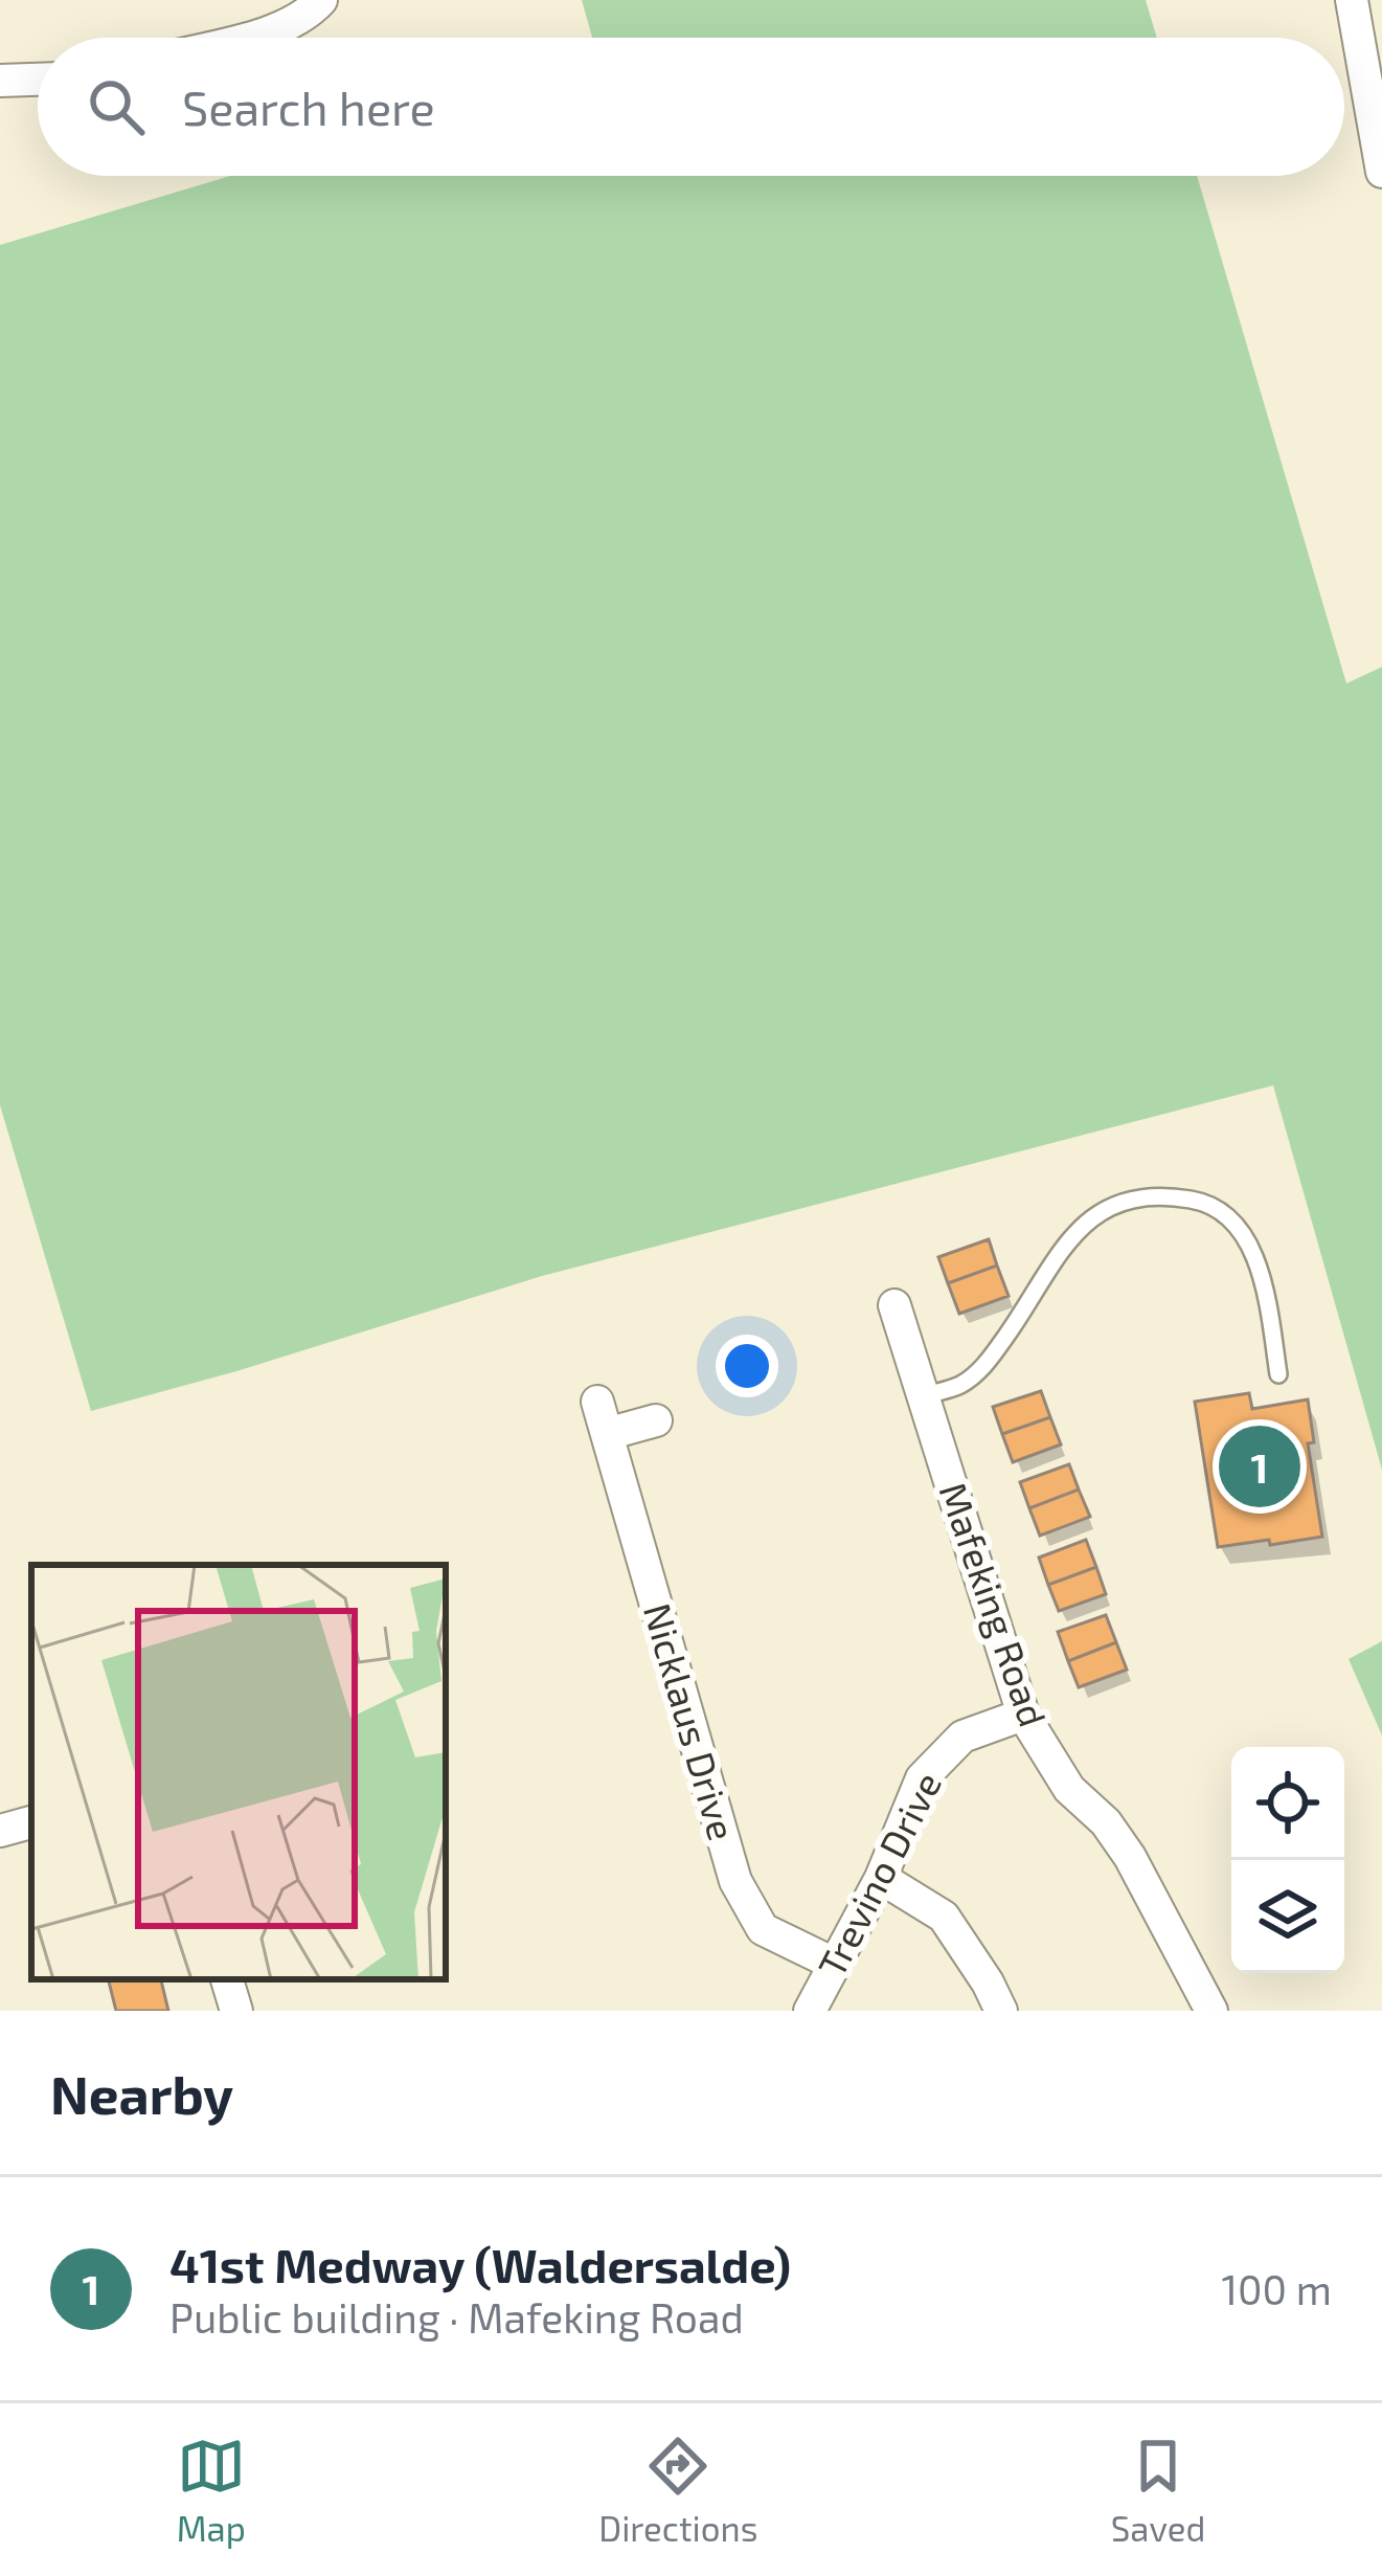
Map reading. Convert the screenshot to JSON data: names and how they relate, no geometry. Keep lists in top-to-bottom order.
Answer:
{
  "streets": {
    "street": ["Mafeking Road", "Nicklaus Drive", "Trevino Drive"]
  },
  "crossings": [
    ["Mafeking Road", "Trevino Drive"],
    ["Nicklaus Drive", "Trevino Drive"]
  ],
  "page": {
    "search": "Search here",
    "pins": "1",
    "heading": "Nearby",
    "list": [
      {
        "mark": "1",
        "name": "41st Medway (Waldersalde)",
        "note": "Public building · Mafeking Road",
        "value": "100 m"
      }
    ],
    "nav": ["Map", "Directions", "Saved"]
  }
}
